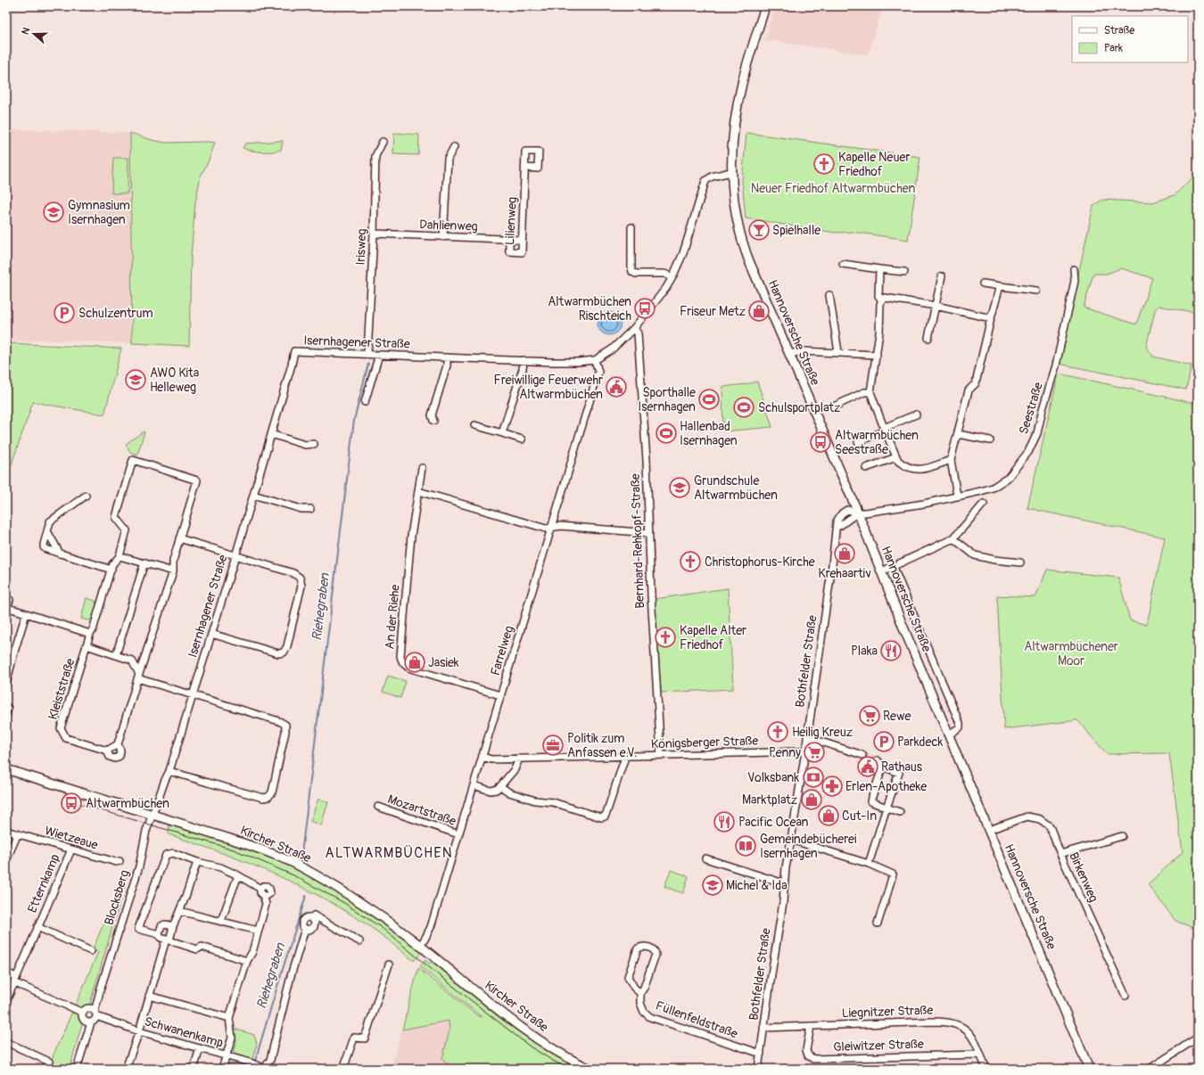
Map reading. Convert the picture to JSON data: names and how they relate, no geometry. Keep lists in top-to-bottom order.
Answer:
{
  "streets": {
    "main road": ["Hannoversche Straße", "Kircher Straße"],
    "street": [
      "Lilienweg",
      "Dahlienweg",
      "Irisweg",
      "Isernhagener Straße",
      "Seestraße",
      "Bernhard-Rehkopf-Straße",
      "An der Riehe",
      "Farrelweg",
      "Bothfelder Straße",
      "Kleiststraße",
      "Königsberger Straße",
      "Mozartstraße",
      "Wietzeaue",
      "Birkenweg",
      "Etternkamp",
      "Blocksberg",
      "Liegnitzer Straße",
      "Füllenfeldstraße",
      "Schwanenkamp",
      "Gleiwitzer Straße"
    ]
  },
  "crossings": [
    ["Lilienweg", "Dahlienweg"],
    ["Dahlienweg", "Irisweg"],
    ["Irisweg", "Isernhagener Straße"],
    ["Hannoversche Straße", "Isernhagener Straße"],
    ["Hannoversche Straße", "Seestraße"],
    ["Hannoversche Straße", "Bothfelder Straße"],
    ["Hannoversche Straße", "Birkenweg"],
    ["Isernhagener Straße", "Bernhard-Rehkopf-Straße"],
    ["Isernhagener Straße", "Farrelweg"],
    ["Isernhagener Straße", "Kircher Straße"],
    ["Isernhagener Straße", "Blocksberg"],
    ["Seestraße", "Bothfelder Straße"],
    ["Bernhard-Rehkopf-Straße", "Königsberger Straße"],
    ["An der Riehe", "Farrelweg"],
    ["Farrelweg", "Königsberger Straße"],
    ["Farrelweg", "Mozartstraße"],
    ["Farrelweg", "Kircher Straße"],
    ["Bothfelder Straße", "Königsberger Straße"],
    ["Bothfelder Straße", "Liegnitzer Straße"],
    ["Bothfelder Straße", "Füllenfeldstraße"],
    ["Wietzeaue", "Etternkamp"],
    ["Kircher Straße", "Blocksberg"],
    ["Blocksberg", "Schwanenkamp"],
    ["Liegnitzer Straße", "Gleiwitzer Straße"]
  ],
  "districts": ["ALTWARMBÜCHEN"],
  "water": ["Riehegraben"],
  "parks": ["Neuer Friedhof Altwarmbüchen", "Altwarmbüchener Moor"],
  "places": {
    "church": [
      "Kapelle Neuer Friedhof",
      "Christophorus-Kirche",
      "Kapelle Alter Friedhof",
      "Heilig Kreuz"
    ],
    "school or university": [
      "Gymnasium Isernhagen",
      "AWO Kita Helleweg",
      "Grundschule Altwarmbüchen",
      "Michel & Ida"
    ],
    "bar": ["Spielhalle"],
    "bus stop": ["Altwarmbüchen Rischteich", "Altwarmbüchen Seestraße", "Altwarmbüchen"],
    "shop": [
      "Friseur Metz",
      "Krehaartiv",
      "Jasiek",
      "Marktplatz",
      "Cut-In"
    ],
    "parking": ["Schulzentrum", "Parkdeck"],
    "public building": ["Freiwillige Feuerwehr Altwarmbüchen", "Rathaus"],
    "sports": ["Sporthalle Isernhagen", "Schulsportplatz", "Hallenbad Isernhagen"],
    "restaurant": ["Plaka", "Pacific Ocean"],
    "supermarket": ["Rewe", "Penny"],
    "office": ["Politik zum Anfassen e.V."],
    "bank": ["Volksbank"],
    "pharmacy": ["Erlen-Apotheke"],
    "library": ["Gemeindebücherei Isernhagen"]
  },
  "legend": ["Straße", "Park"],
  "north": "left"
}
